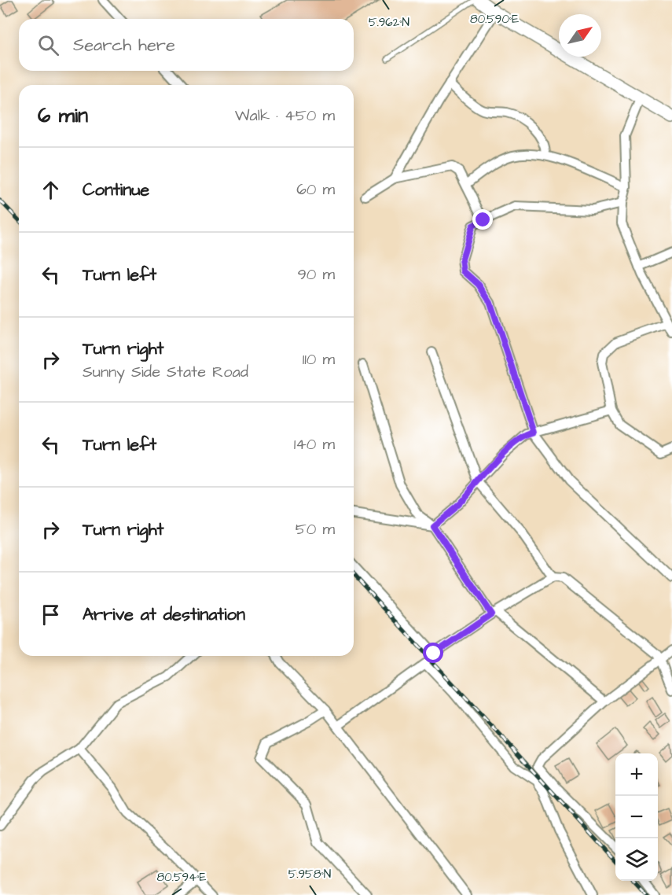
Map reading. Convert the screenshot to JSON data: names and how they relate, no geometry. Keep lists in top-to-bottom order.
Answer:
{
  "north": "top right",
  "page": {
    "search": "Search here",
    "heading": ["6 min", "Walk · 450 m"],
    "list": [
      ["Continue", "60 m"],
      ["Turn left", "90 m"],
      ["Turn right", "Sunny Side State Road", "110 m"],
      ["Turn left", "140 m"],
      ["Turn right", "50 m"],
      "Arrive at destination"
    ],
    "map_buttons": ["+", "−"]
  },
  "coordinates": [
    "80.590°E",
    "5.962°N",
    "5.958°N",
    "80.594°E"
  ]
}
